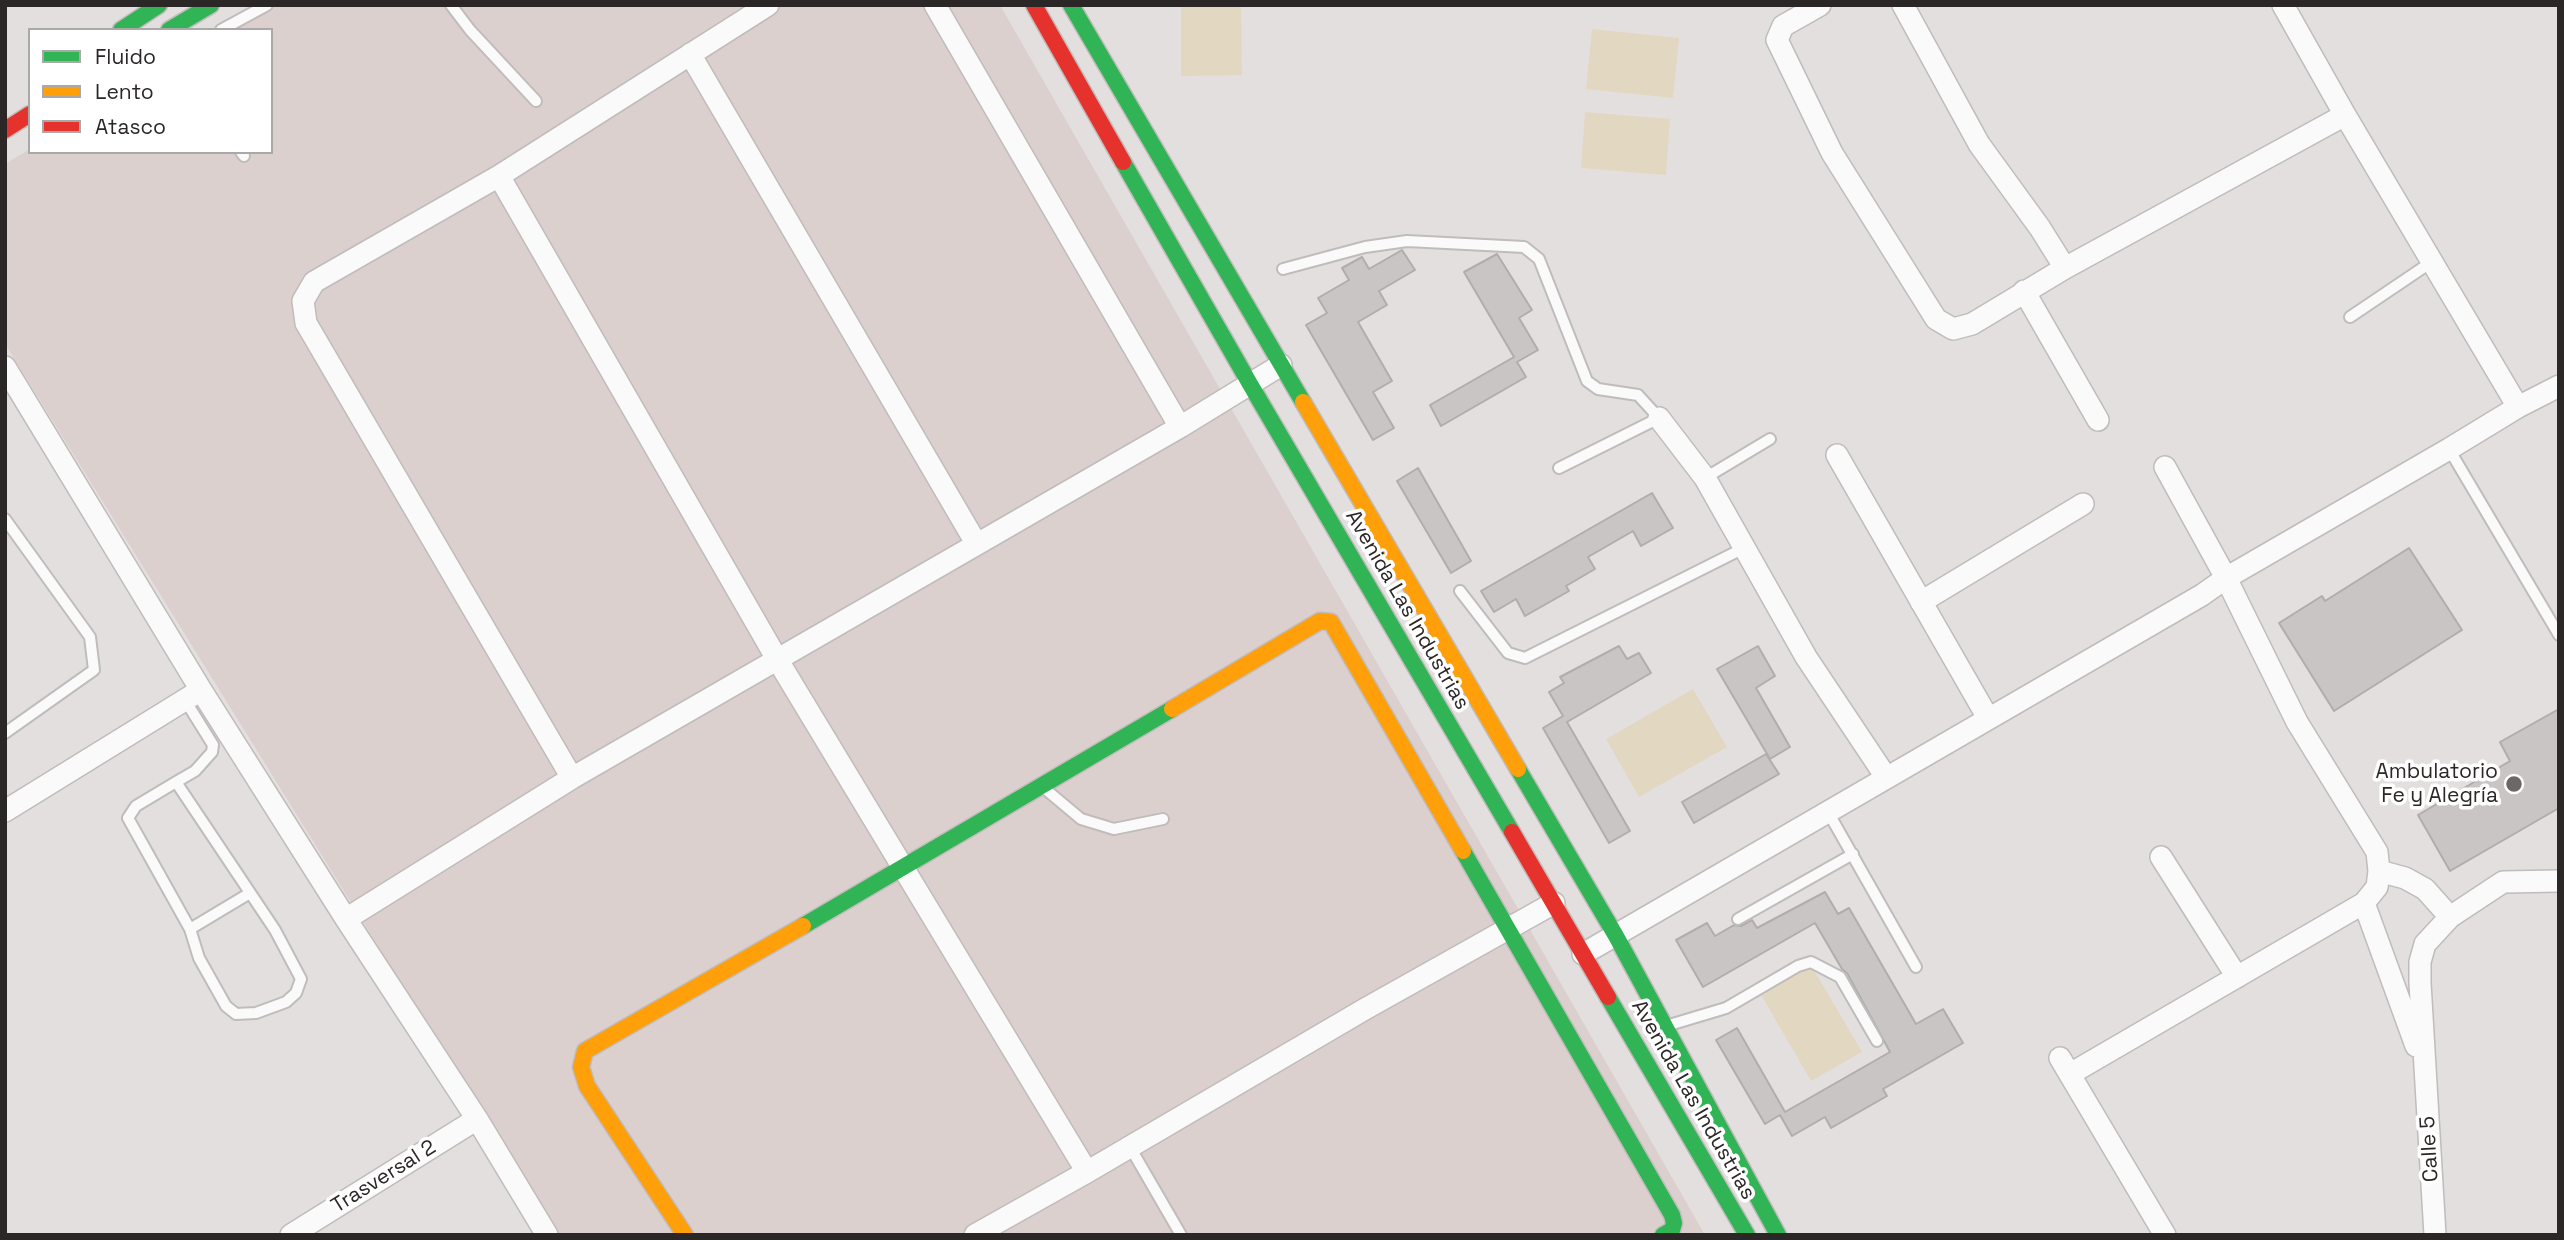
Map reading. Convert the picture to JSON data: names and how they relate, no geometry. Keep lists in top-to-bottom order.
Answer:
{
  "streets": {
    "street": ["Avenida Las Industrias", "Calle 5", "Trasversal 2"]
  },
  "places": ["Ambulatorio Fe y Alegría"],
  "legend": ["Fluido", "Lento", "Atasco"]
}
